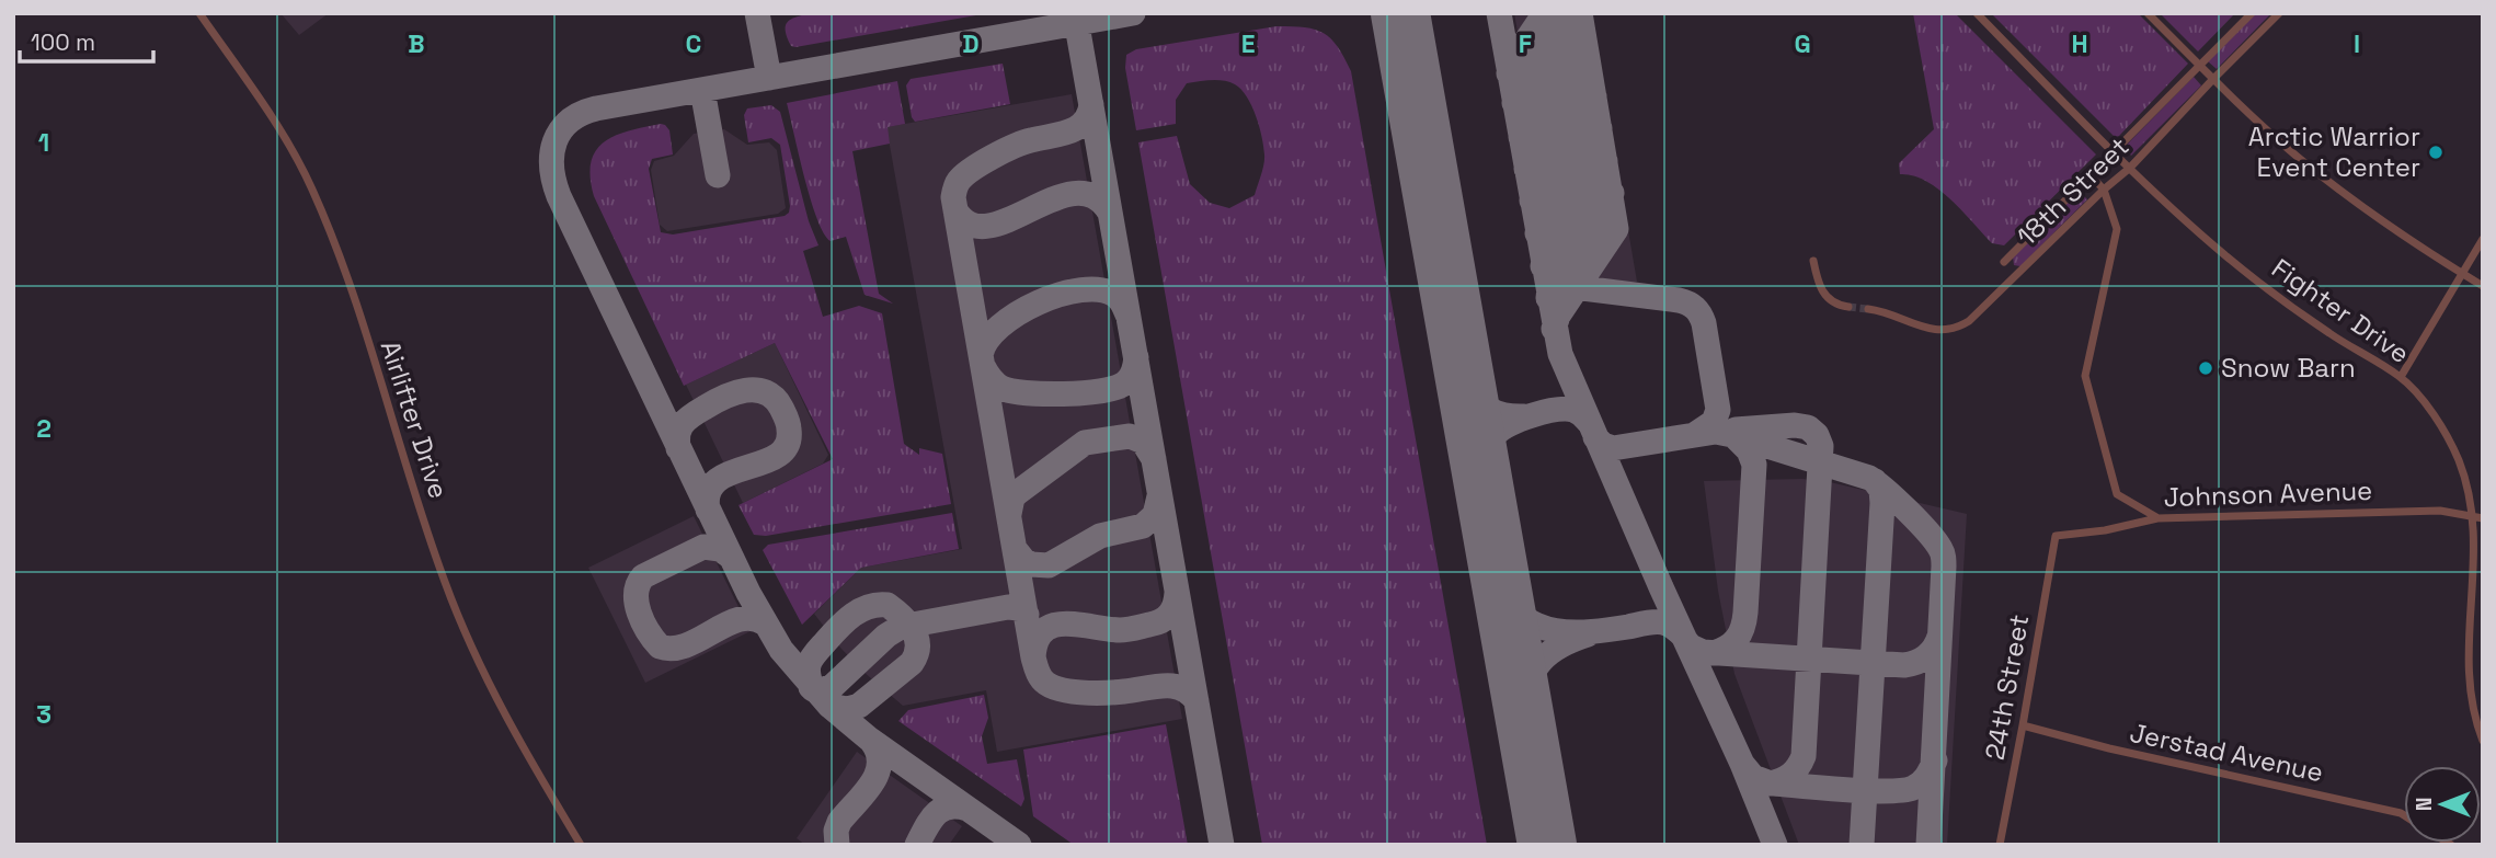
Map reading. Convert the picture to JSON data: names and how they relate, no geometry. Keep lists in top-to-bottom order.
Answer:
{
  "streets": {
    "street": [
      "18th Street",
      "Fighter Drive",
      "Airlifter Drive",
      "Johnson Avenue",
      "24th Street",
      "Jerstad Avenue"
    ]
  },
  "crossings": [
    ["18th Street", "Fighter Drive"],
    ["Fighter Drive", "Johnson Avenue"],
    ["Johnson Avenue", "24th Street"],
    ["24th Street", "Jerstad Avenue"]
  ],
  "places": ["Arctic Warrior Event Center", "Snow Barn"],
  "scale_bar": "100 m",
  "north": "left",
  "grid": {
    "columns": [
      "B",
      "C",
      "D",
      "E",
      "F",
      "G",
      "H",
      "I"
    ],
    "rows": ["1", "2", "3"]
  }
}
